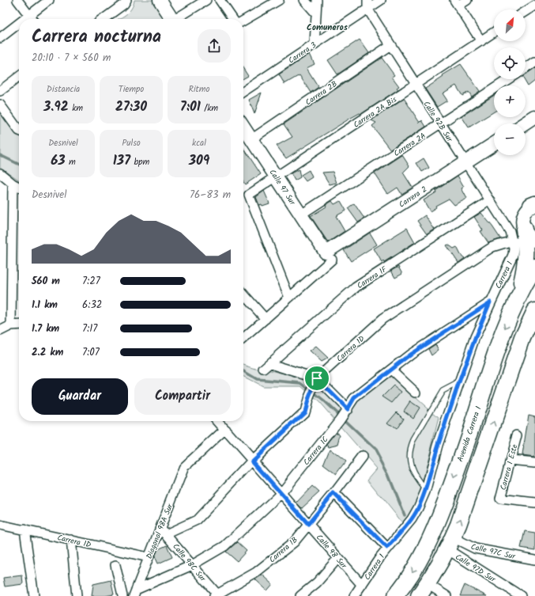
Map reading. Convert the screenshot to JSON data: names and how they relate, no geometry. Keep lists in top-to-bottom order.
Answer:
{
  "streets": {
    "highway": ["Avenida Carrera 1"],
    "street": [
      "Carrera 3",
      "Carrera 2B",
      "Carrera 2A Bis",
      "Calle 92B Sur",
      "Carrera 2A",
      "Calle 97 Sur",
      "Carrera 2",
      "Carrera 1",
      "Carrera 1F",
      "Carrera 1D",
      "Carrera 1C",
      "Carrera 1 Este",
      "Diagonal 98A Sur",
      "Carrera 1B",
      "Calle 98 Sur",
      "Calle 97C Sur",
      "Calle 98C Sur",
      "Calle 97D Sur"
    ]
  },
  "crossings": [
    ["Carrera 3", "Calle 92B Sur"],
    ["Carrera 2B", "Calle 92B Sur"],
    ["Carrera 2B", "Calle 97 Sur"],
    ["Carrera 2A Bis", "Calle 92B Sur"],
    ["Carrera 2A Bis", "Calle 97 Sur"],
    ["Carrera 2A Bis", "Carrera 2"],
    ["Calle 92B Sur", "Carrera 2A"],
    ["Calle 92B Sur", "Carrera 2"],
    ["Calle 92B Sur", "Carrera 1"],
    ["Calle 92B Sur", "Carrera 1F"],
    ["Calle 92B Sur", "Carrera 1D"],
    ["Carrera 2A", "Calle 97 Sur"],
    ["Calle 97 Sur", "Carrera 2"],
    ["Carrera 1", "Carrera 1D"],
    ["Carrera 1", "Carrera 1C"],
    ["Carrera 1", "Calle 98 Sur"],
    ["Carrera 1D", "Diagonal 98A Sur"],
    ["Carrera 1D", "Calle 98 Sur"],
    ["Carrera 1D", "Calle 98C Sur"],
    ["Carrera 1C", "Diagonal 98A Sur"],
    ["Carrera 1C", "Calle 98 Sur"],
    ["Carrera 1C", "Calle 98C Sur"],
    ["Diagonal 98A Sur", "Calle 98 Sur"],
    ["Diagonal 98A Sur", "Calle 98C Sur"],
    ["Carrera 1B", "Calle 98 Sur"],
    ["Carrera 1B", "Calle 98C Sur"],
    ["Calle 97C Sur", "Calle 97D Sur"]
  ],
  "districts": ["Comuneros"],
  "north": "top right",
  "page": {
    "map_buttons": ["+", "−"],
    "heading": ["Carrera nocturna", "20:10 · 7 × 560 m"],
    "stats": [
      ["Distancia", "3.92 km"],
      ["Tiempo", "27:30"],
      ["Ritmo", "7:01 /km"],
      ["Desnivel", "63 m"],
      ["Pulso", "137 bpm"],
      ["kcal", "309"]
    ],
    "chart": ["Desnivel", "76–83 m"],
    "list": [
      {
        "name": "560 m",
        "note": "7:27"
      },
      {
        "name": "1.1 km",
        "note": "6:32"
      },
      {
        "name": "1.7 km",
        "note": "7:17"
      },
      {
        "name": "2.2 km",
        "note": "7:07"
      }
    ],
    "buttons": ["Guardar", "Compartir"]
  }
}
